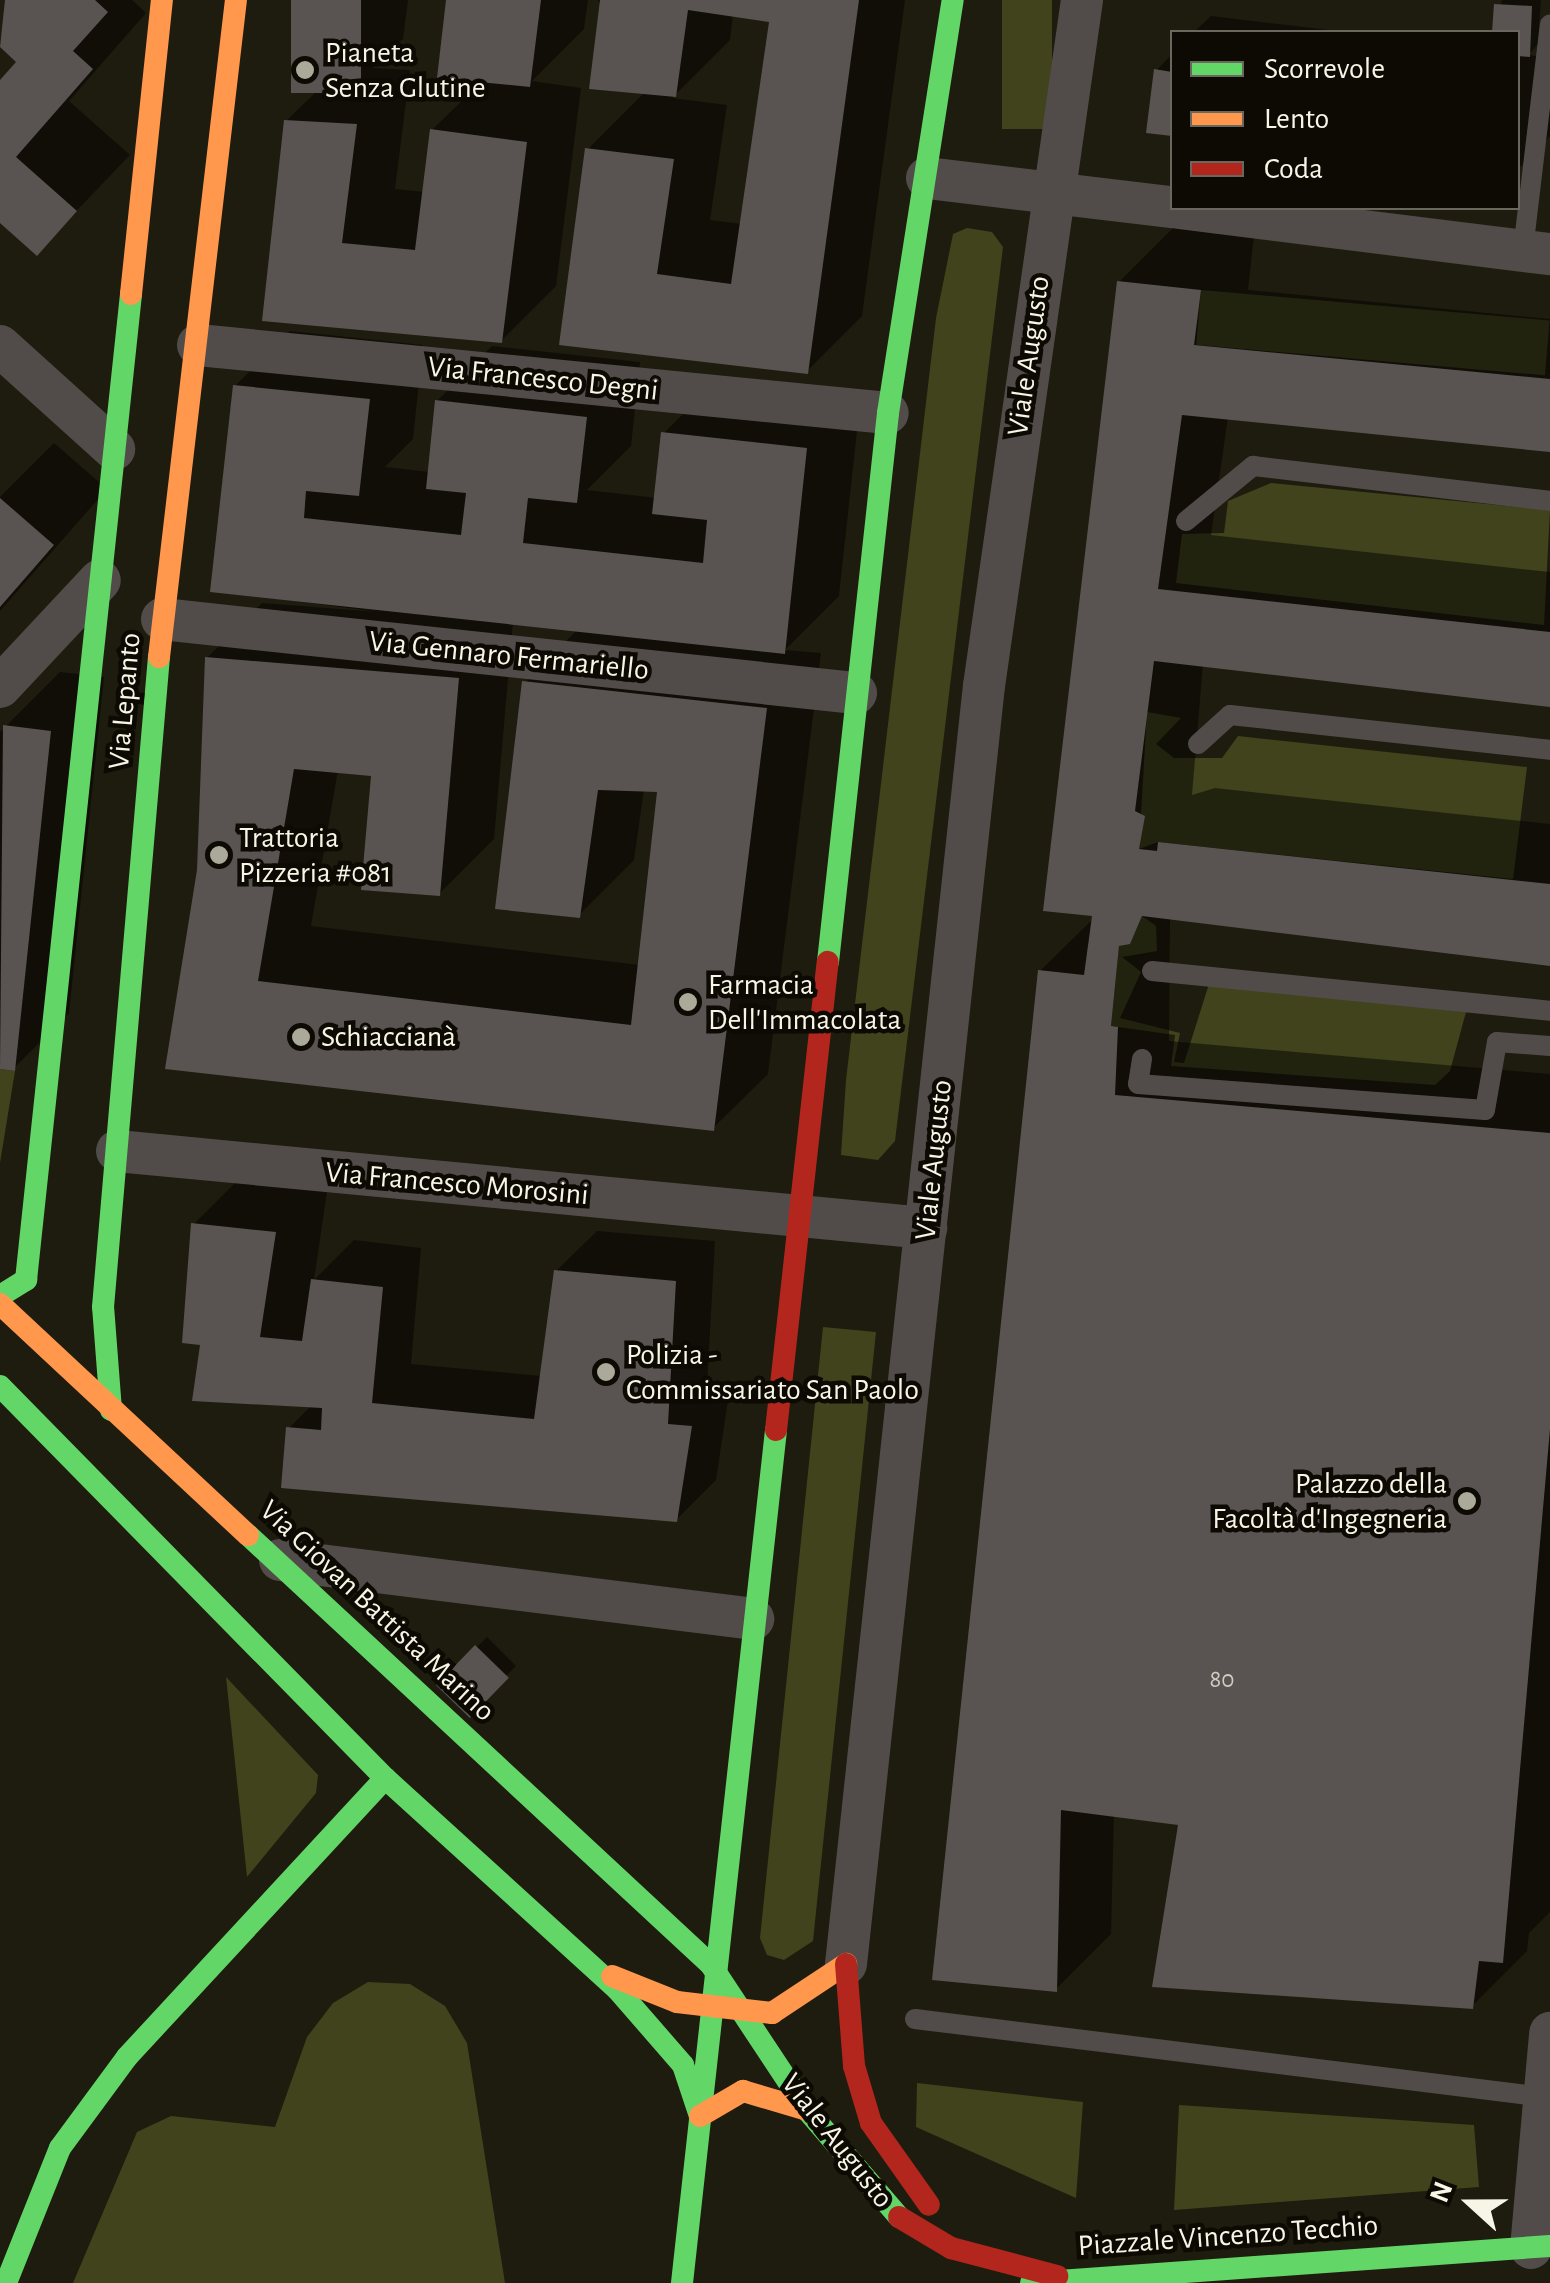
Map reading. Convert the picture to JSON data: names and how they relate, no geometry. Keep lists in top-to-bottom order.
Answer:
{
  "streets": {
    "main road": [
      "Viale Augusto",
      "Via Lepanto",
      "Via Giovan Battista Marino",
      "Piazzale Vincenzo Tecchio"
    ],
    "street": ["Via Francesco Degni", "Via Gennaro Fermariello", "Via Francesco Morosini"]
  },
  "crossings": [
    ["Viale Augusto", "Via Francesco Morosini"],
    ["Viale Augusto", "Via Giovan Battista Marino"],
    ["Viale Augusto", "Piazzale Vincenzo Tecchio"],
    ["Via Francesco Degni", "Via Lepanto"],
    ["Via Gennaro Fermariello", "Via Lepanto"],
    ["Via Lepanto", "Via Francesco Morosini"],
    ["Via Lepanto", "Via Giovan Battista Marino"]
  ],
  "places": [
    "Pianeta Senza Glutine",
    "Trattoria Pizzeria #081",
    "Farmacia Dell'Immacolata",
    "Schiaccianà",
    "Polizia - Commissariato San Paolo",
    "Palazzo della Facoltà d'Ingegneria"
  ],
  "house_numbers": ["80"],
  "legend": ["Scorrevole", "Lento", "Coda"],
  "north": "left"
}
